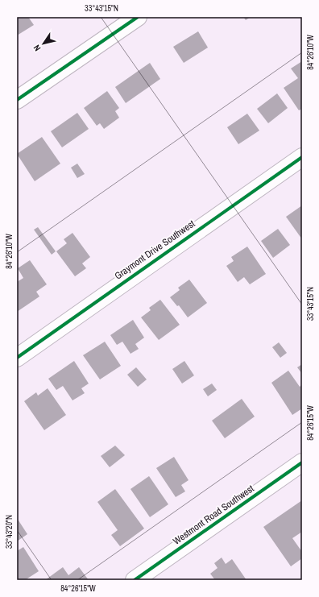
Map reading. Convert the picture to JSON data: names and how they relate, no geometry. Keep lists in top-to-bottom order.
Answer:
{
  "streets": {
    "street": ["Graymont Drive Southwest", "Westmont Road Southwest"]
  },
  "north": "bottom left",
  "coordinates": [
    "33°43'15\"N",
    "84°26'10\"W",
    "84°26'15\"W",
    "33°43'20\"N"
  ]
}
